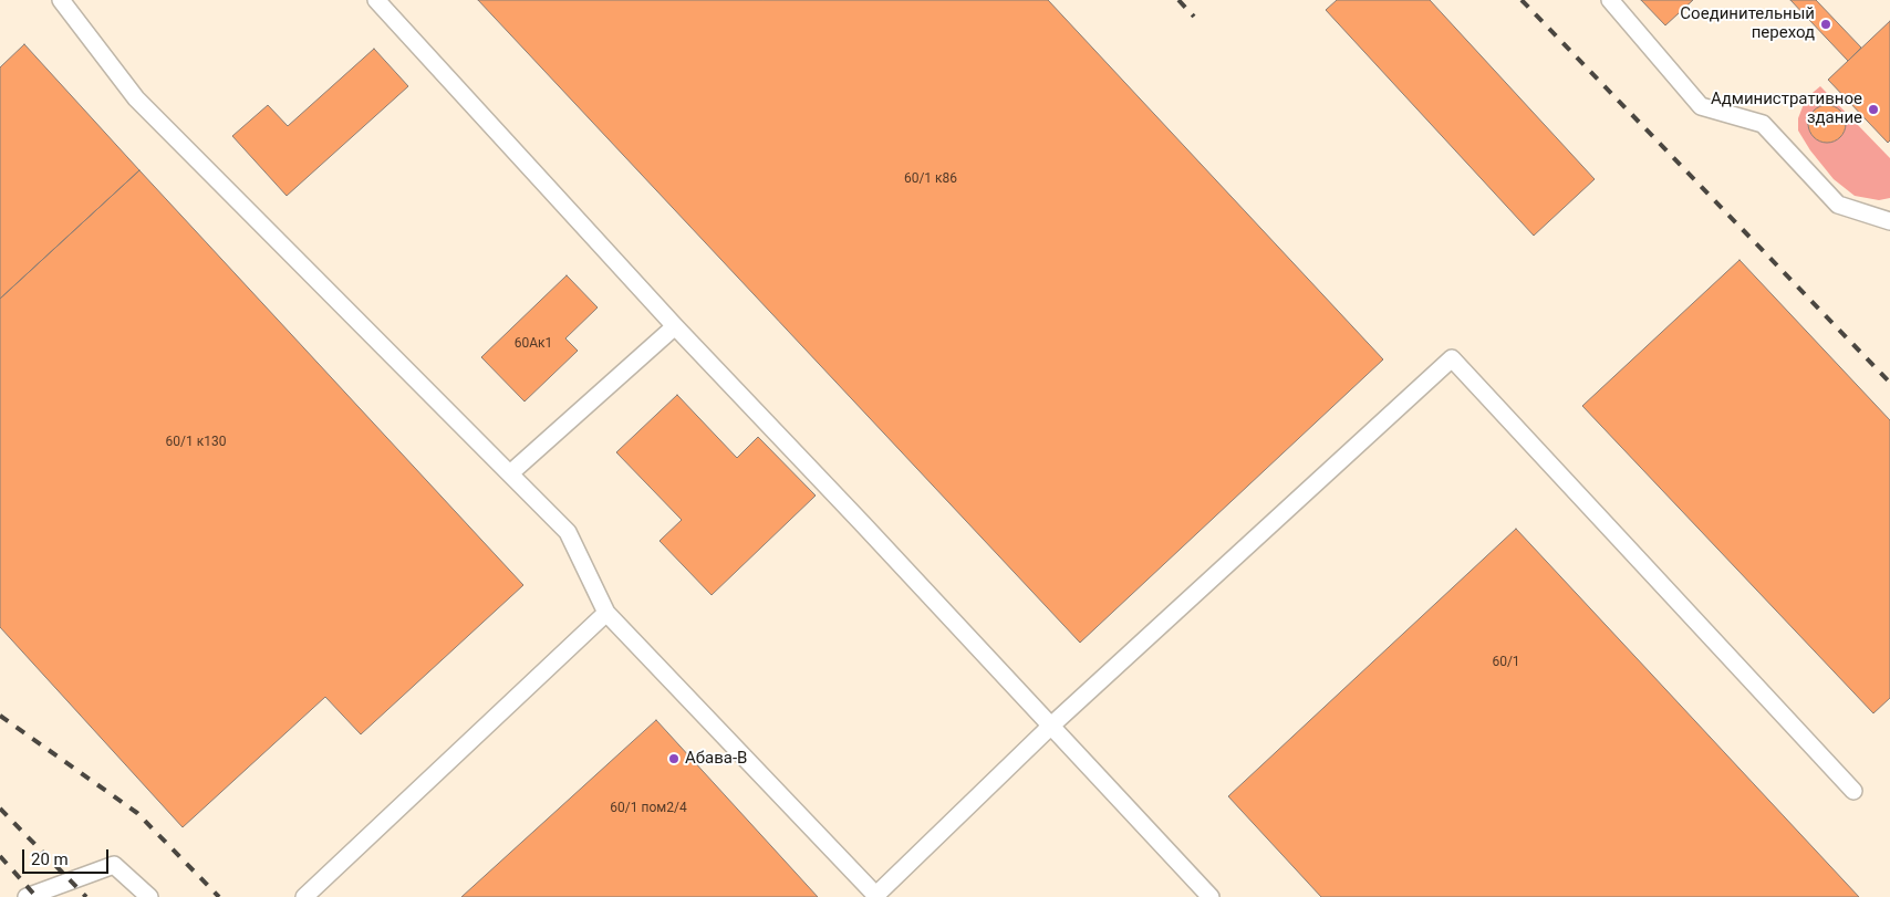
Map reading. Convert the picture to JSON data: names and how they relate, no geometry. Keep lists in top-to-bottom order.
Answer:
{
  "places": ["Соединительный переход", "Административное здание", "Абава-В"],
  "house_numbers": [
    "60/1 к86",
    "60Ак1",
    "60/1 к130",
    "60/1",
    "60/1 пом2/4"
  ],
  "scale_bar": "20 m"
}
